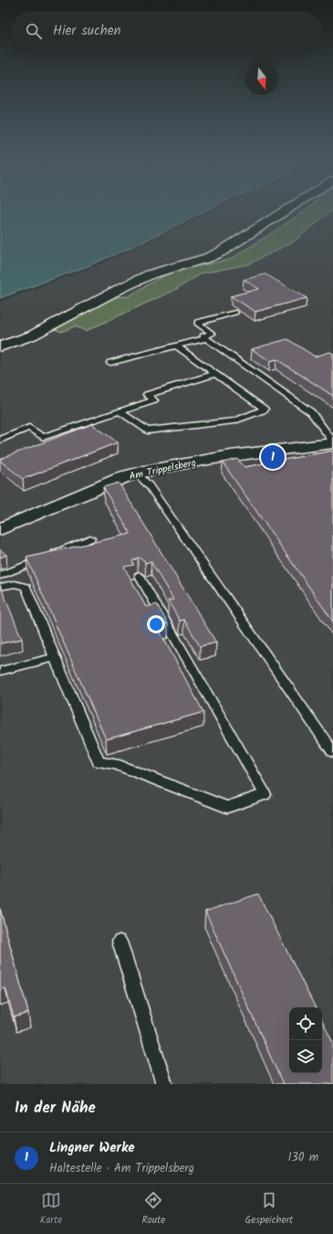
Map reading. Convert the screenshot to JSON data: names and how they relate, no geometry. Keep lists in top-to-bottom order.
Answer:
{
  "streets": {
    "street": ["Am Trippelsberg"]
  },
  "north": "bottom",
  "page": {
    "search": "Hier suchen",
    "pins": "1",
    "heading": "In der Nähe",
    "list": [
      {
        "mark": "1",
        "name": "Lingner Werke",
        "note": "Haltestelle · Am Trippelsberg",
        "value": "130 m"
      }
    ],
    "nav": ["Karte", "Route", "Gespeichert"]
  }
}
